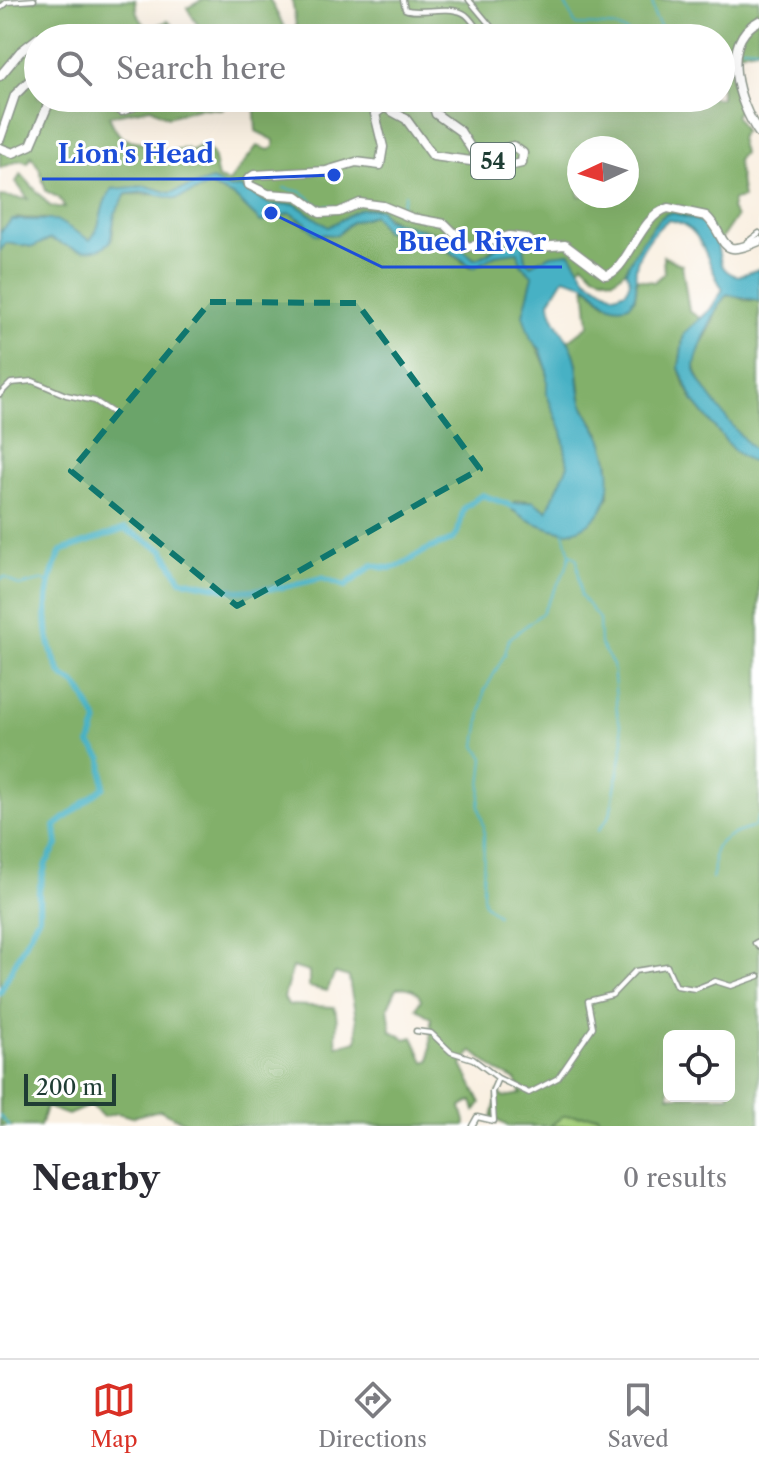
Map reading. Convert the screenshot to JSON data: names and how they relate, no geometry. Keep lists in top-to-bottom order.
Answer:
{
  "streets": {
    "highway": ["54"]
  },
  "places": ["Lion's Head", "Bued River"],
  "scale_bar": "200 m",
  "north": "left",
  "page": {
    "search": "Search here",
    "scale": "200 m",
    "heading": ["Nearby", "0 results"],
    "nav": ["Map", "Directions", "Saved"]
  }
}
